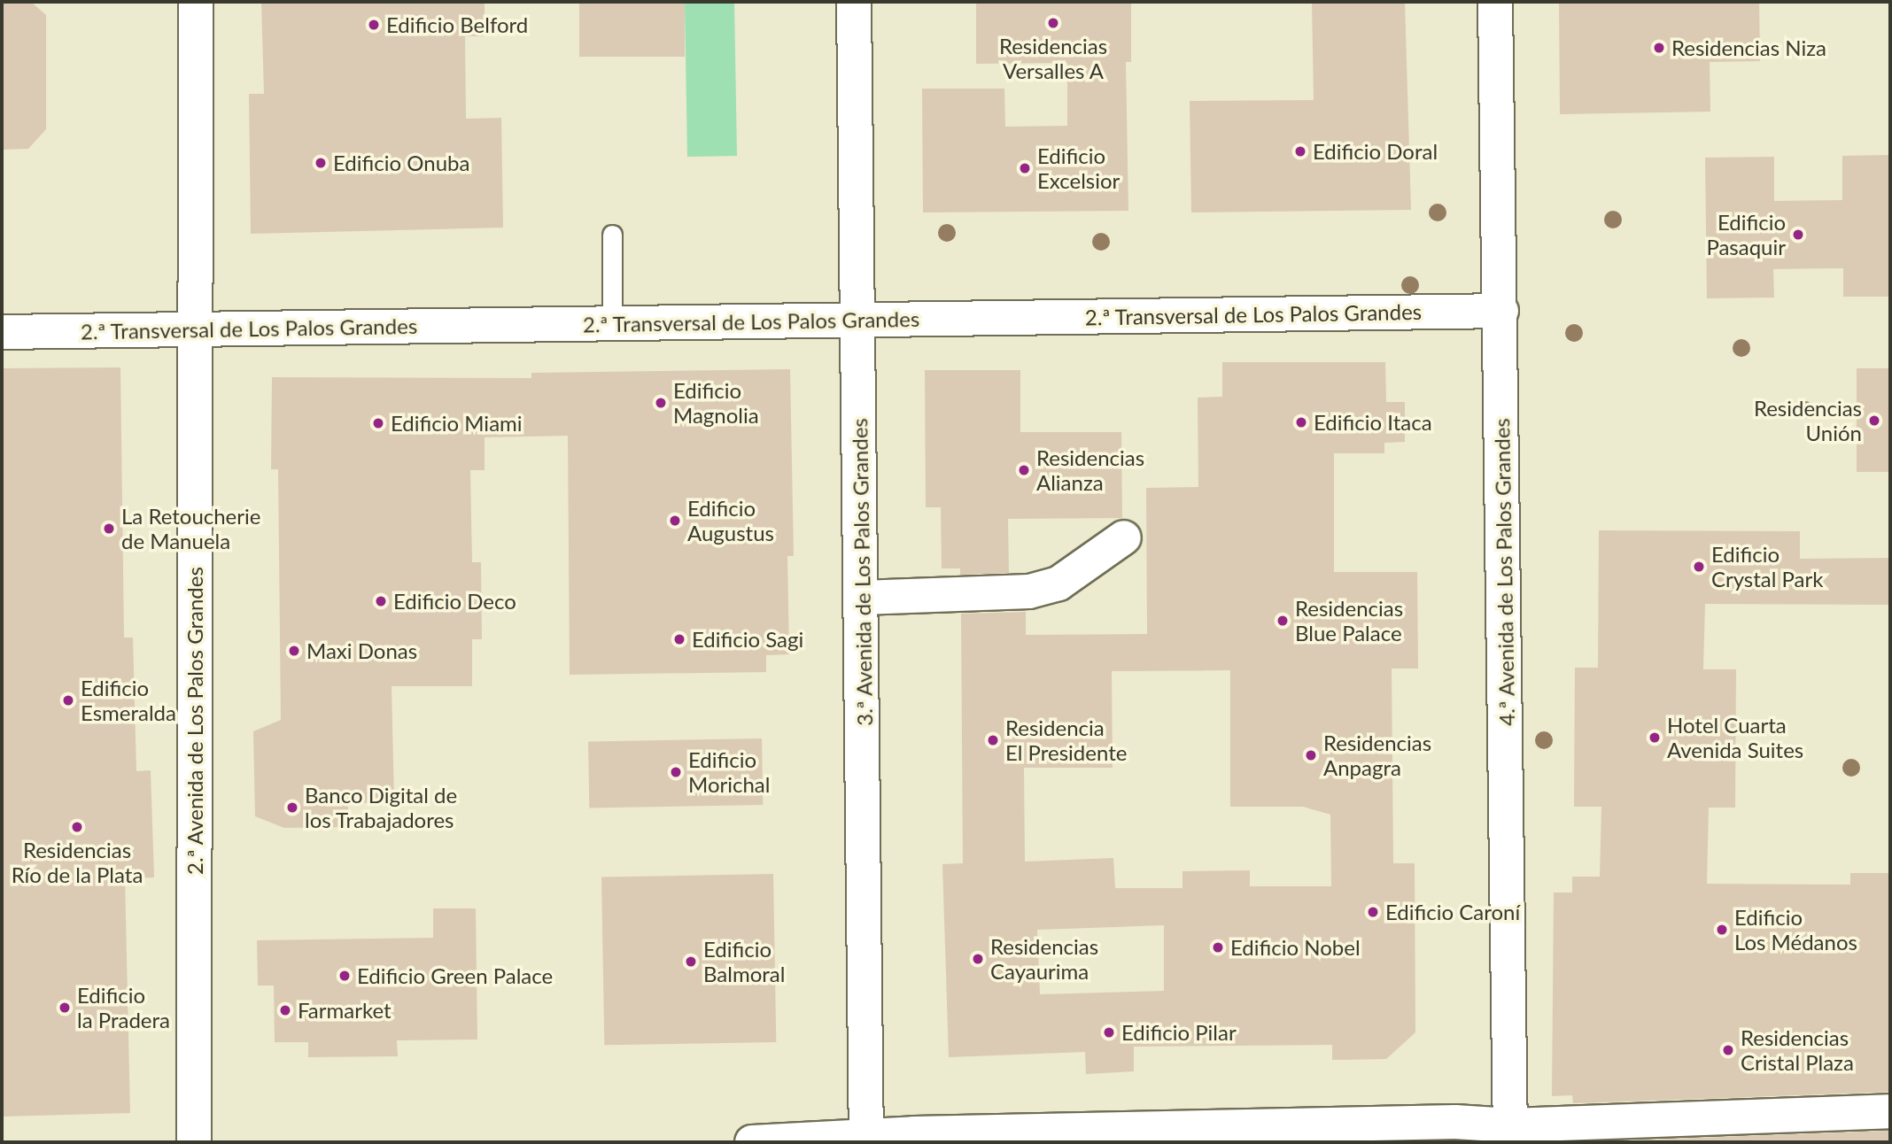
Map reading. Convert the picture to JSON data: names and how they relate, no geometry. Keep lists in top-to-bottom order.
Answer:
{
  "streets": {
    "street": [
      "2.ª Transversal de Los Palos Grandes",
      "3.ª Avenida de Los Palos Grandes",
      "4.ª Avenida de Los Palos Grandes",
      "2.ª Avenida de Los Palos Grandes"
    ]
  },
  "crossings": [
    ["2.ª Transversal de Los Palos Grandes", "3.ª Avenida de Los Palos Grandes"],
    ["2.ª Transversal de Los Palos Grandes", "4.ª Avenida de Los Palos Grandes"],
    ["2.ª Transversal de Los Palos Grandes", "2.ª Avenida de Los Palos Grandes"]
  ],
  "places": [
    "Residencias Versalles A",
    "Edificio Belford",
    "Residencias Niza",
    "Edificio Doral",
    "Edificio Onuba",
    "Edificio Excelsior",
    "Edificio Pasaquir",
    "Edificio Magnolia",
    "Residencias Unión",
    "Edificio Itaca",
    "Edificio Miami",
    "Residencias Alianza",
    "Edificio Augustus",
    "La Retoucherie de Manuela",
    "Edificio Crystal Park",
    "Edificio Deco",
    "Residencias Blue Palace",
    "Edificio Sagi",
    "Maxi Donas",
    "Edificio Esmeralda",
    "Hotel Cuarta Avenida Suites",
    "Residencia El Presidente",
    "Residencias Anpagra",
    "Edificio Morichal",
    "Banco Digital de los Trabajadores",
    "Residencias Río de la Plata",
    "Edificio Caroní",
    "Edificio Los Médanos",
    "Edificio Nobel",
    "Residencias Cayaurima",
    "Edificio Balmoral",
    "Edificio Green Palace",
    "Edificio la Pradera",
    "Farmarket",
    "Edificio Pilar",
    "Residencias Cristal Plaza"
  ]
}
